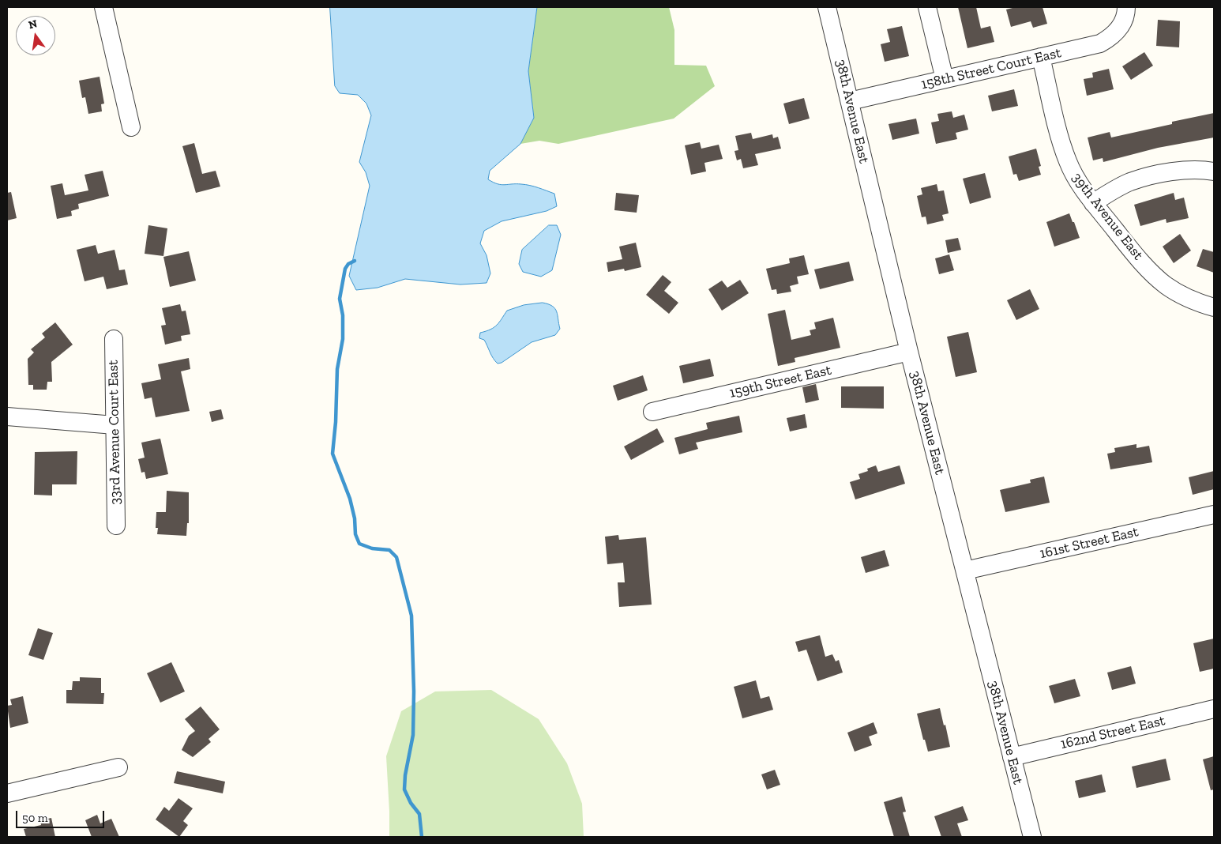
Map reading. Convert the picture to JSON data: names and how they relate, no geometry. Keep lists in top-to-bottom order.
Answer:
{
  "streets": {
    "street": [
      "158th Street Court East",
      "38th Avenue East",
      "39th Avenue East",
      "159th Street East",
      "33rd Avenue Court East",
      "161st Street East",
      "162nd Street East"
    ]
  },
  "crossings": [
    ["158th Street Court East", "38th Avenue East"],
    ["158th Street Court East", "39th Avenue East"],
    ["38th Avenue East", "159th Street East"],
    ["38th Avenue East", "161st Street East"],
    ["38th Avenue East", "162nd Street East"]
  ],
  "scale_bar": "50 m",
  "north": "top"
}
